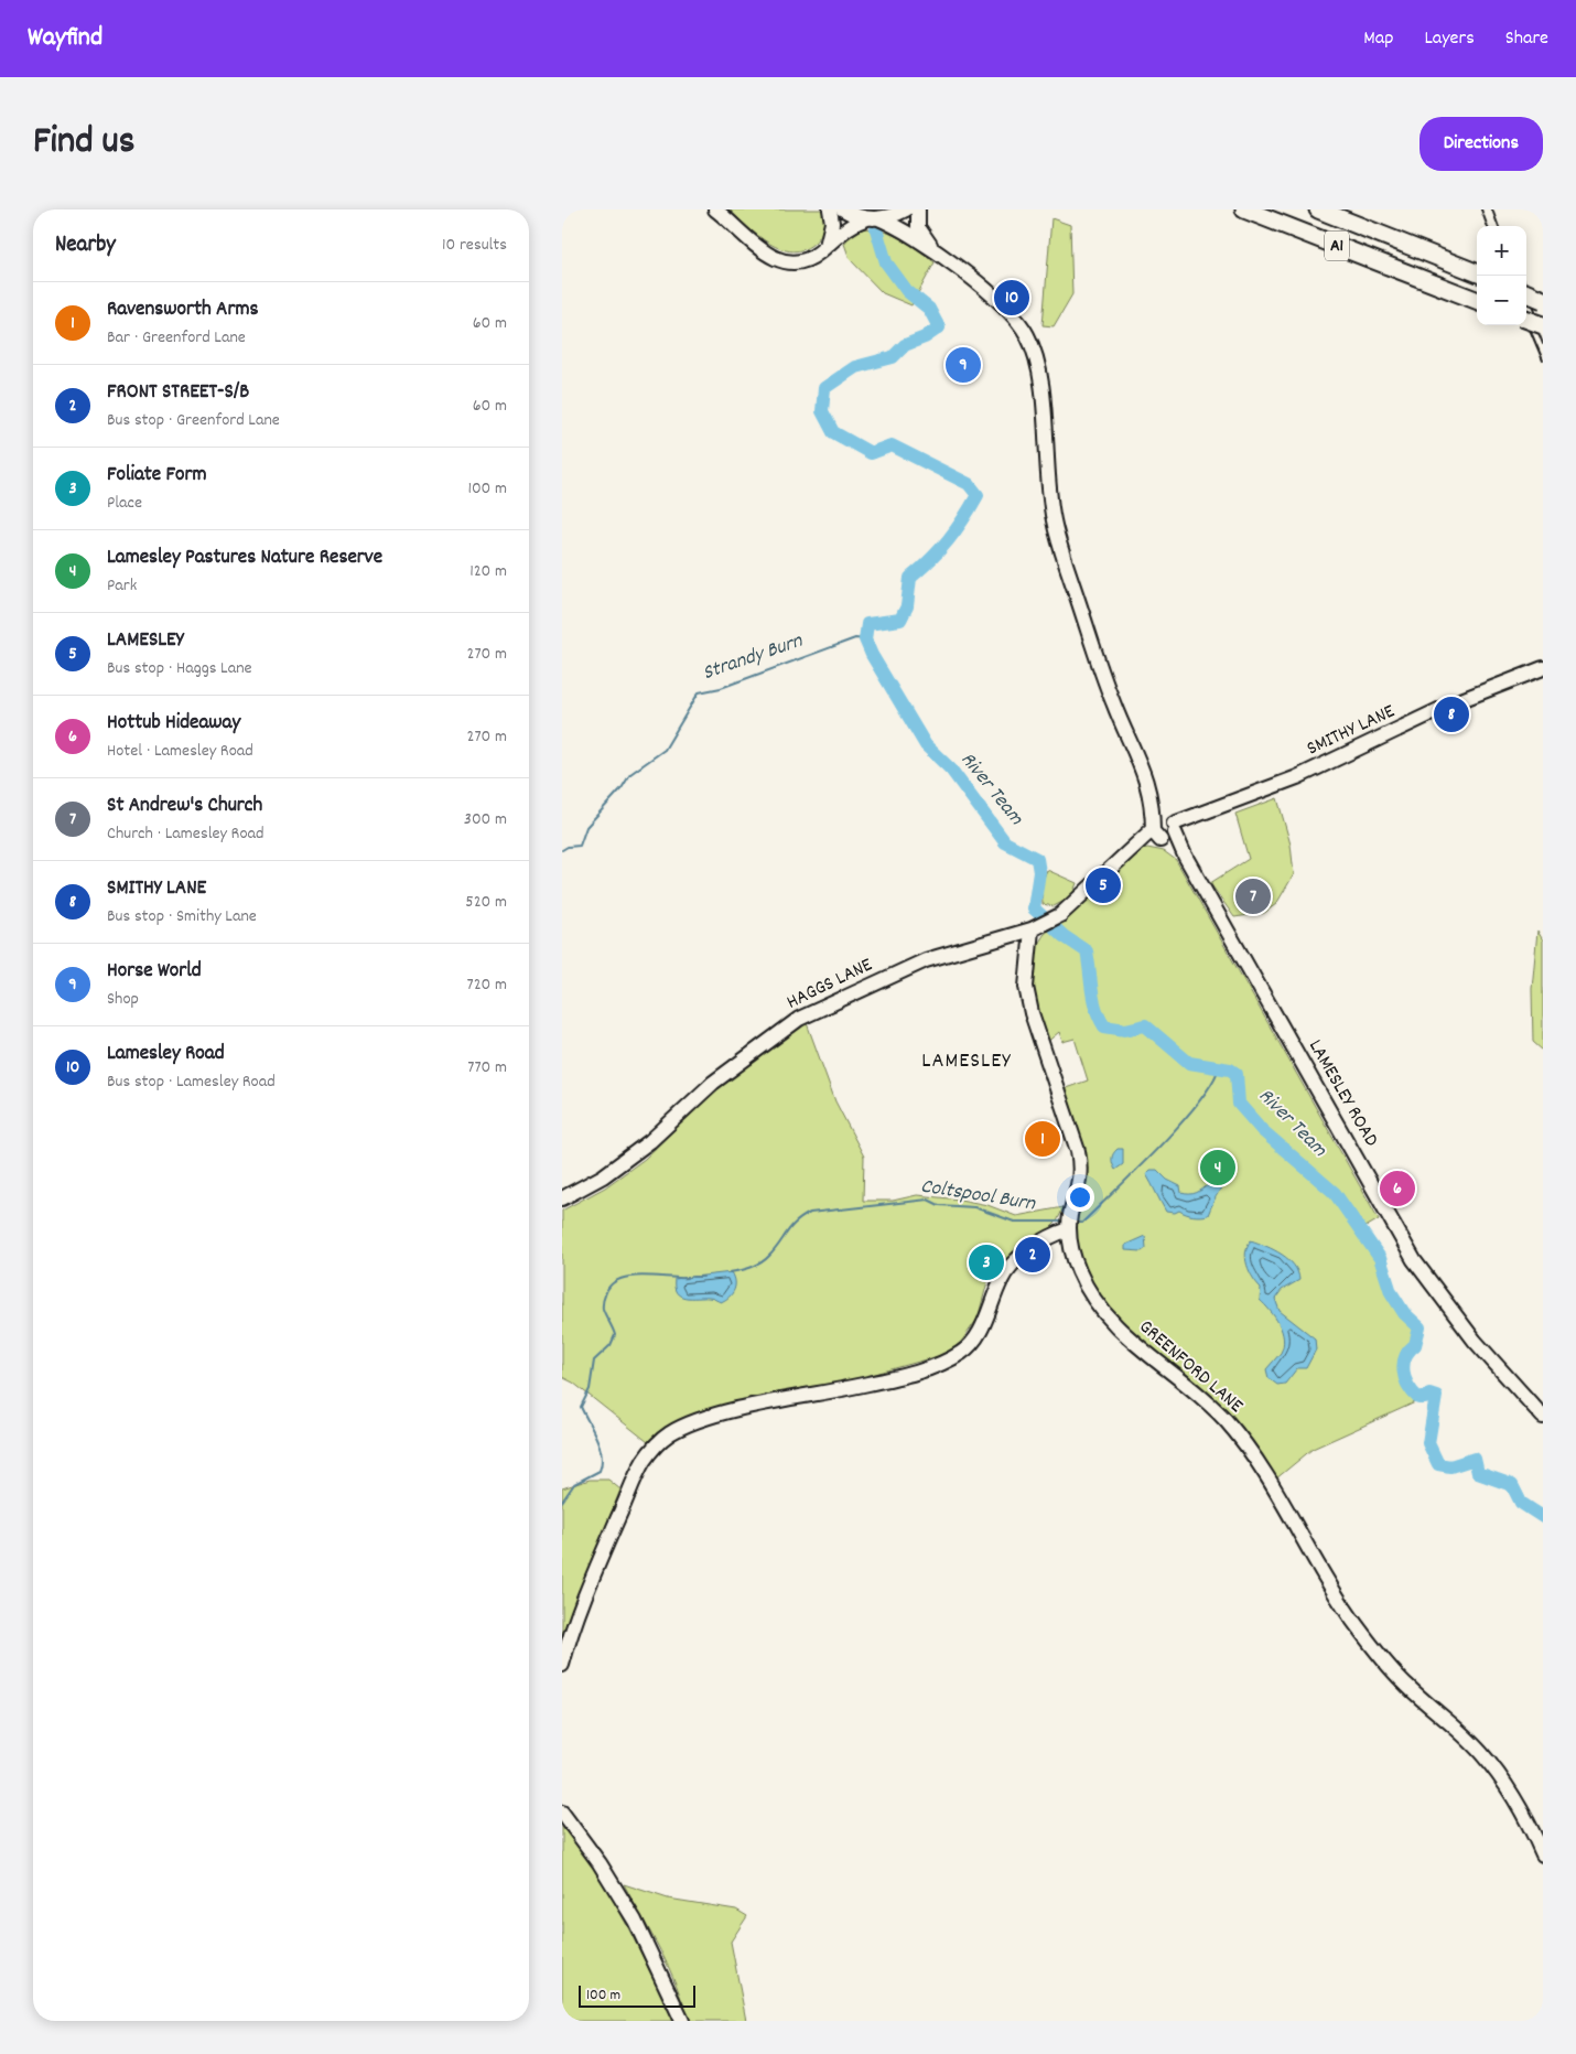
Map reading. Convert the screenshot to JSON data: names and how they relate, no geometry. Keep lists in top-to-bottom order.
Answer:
{
  "streets": {
    "highway": ["A1"],
    "street": [
      "SMITHY LANE",
      "HAGGS LANE",
      "LAMESLEY ROAD",
      "GREENFORD LANE"
    ]
  },
  "crossings": [
    ["SMITHY LANE", "HAGGS LANE"],
    ["SMITHY LANE", "LAMESLEY ROAD"],
    ["HAGGS LANE", "LAMESLEY ROAD"],
    ["HAGGS LANE", "GREENFORD LANE"]
  ],
  "districts": ["LAMESLEY"],
  "water": ["Strandy Burn", "River Team", "Coltspool Burn"],
  "scale_bar": "100 m",
  "page": {
    "header": "Wayfind",
    "nav": ["Map", "Layers", "Share"],
    "title": "Find us",
    "buttons": "Directions",
    "heading": ["Nearby", "10 results"],
    "map_buttons": ["+", "−"],
    "pins": [
      "10",
      "9",
      "8",
      "5",
      "7",
      "1",
      "4",
      "6",
      "2",
      "3"
    ],
    "list": [
      {
        "mark": "1",
        "name": "Ravensworth Arms",
        "note": "Bar · Greenford Lane",
        "value": "60 m"
      },
      {
        "mark": "2",
        "name": "FRONT STREET-S/B",
        "note": "Bus stop · Greenford Lane",
        "value": "60 m"
      },
      {
        "mark": "3",
        "name": "Foliate Form",
        "note": "Place",
        "value": "100 m"
      },
      {
        "mark": "4",
        "name": "Lamesley Pastures Nature Reserve",
        "note": "Park",
        "value": "120 m"
      },
      {
        "mark": "5",
        "name": "LAMESLEY",
        "note": "Bus stop · Haggs Lane",
        "value": "270 m"
      },
      {
        "mark": "6",
        "name": "Hottub Hideaway",
        "note": "Hotel · Lamesley Road",
        "value": "270 m"
      },
      {
        "mark": "7",
        "name": "St Andrew's Church",
        "note": "Church · Lamesley Road",
        "value": "300 m"
      },
      {
        "mark": "8",
        "name": "SMITHY LANE",
        "note": "Bus stop · Smithy Lane",
        "value": "520 m"
      },
      {
        "mark": "9",
        "name": "Horse World",
        "note": "Shop",
        "value": "720 m"
      },
      {
        "mark": "10",
        "name": "Lamesley Road",
        "note": "Bus stop · Lamesley Road",
        "value": "770 m"
      }
    ],
    "scale": "100 m"
  }
}
